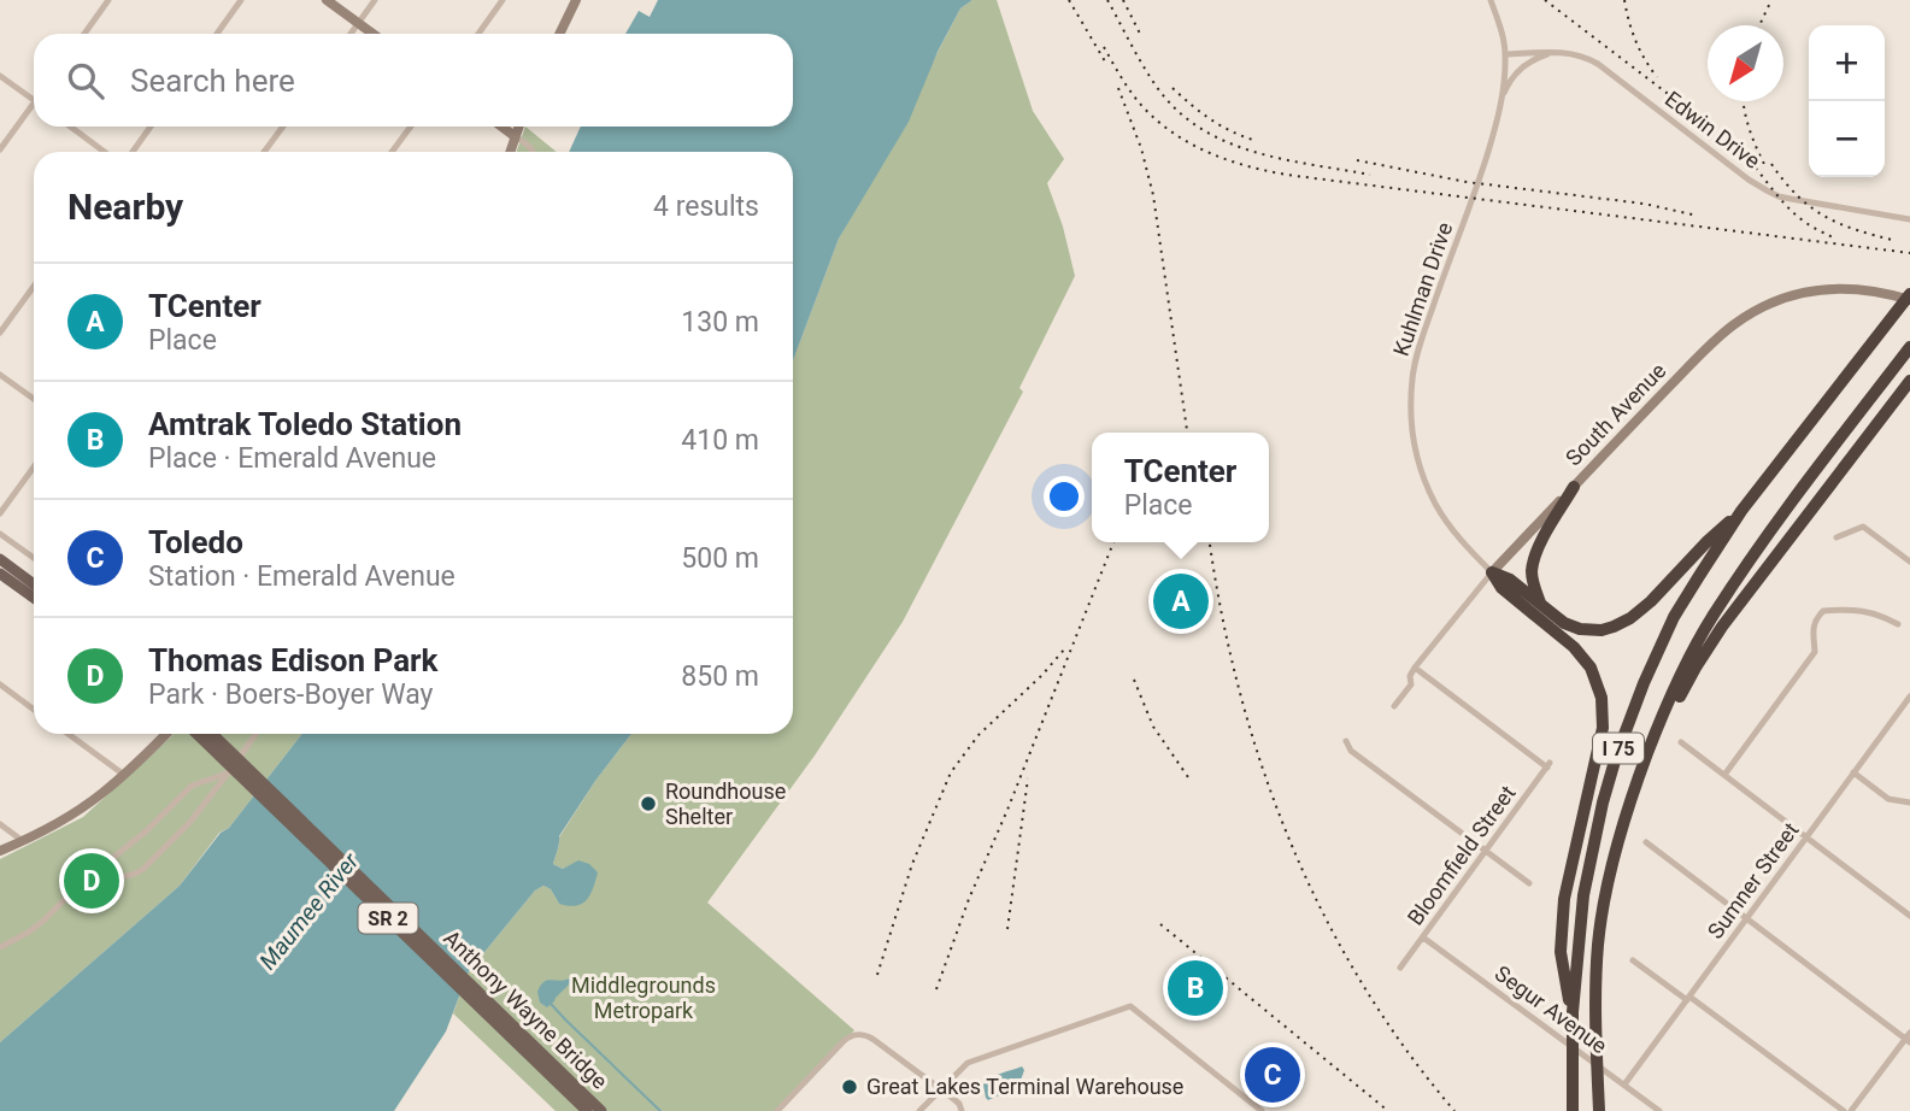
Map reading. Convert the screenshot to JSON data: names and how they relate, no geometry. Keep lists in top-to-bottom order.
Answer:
{
  "streets": {
    "highway": ["I 75"],
    "main road": ["SR 2", "Anthony Wayne Bridge"],
    "street": [
      "Edwin Drive",
      "Kuhlman Drive",
      "South Avenue",
      "Bloomfield Street",
      "Sumner Street",
      "Segur Avenue"
    ]
  },
  "crossings": [
    ["Edwin Drive", "Kuhlman Drive"],
    ["Kuhlman Drive", "South Avenue"],
    ["South Avenue", "I 75"],
    ["South Avenue", "Bloomfield Street"],
    ["Bloomfield Street", "Segur Avenue"],
    ["Sumner Street", "Segur Avenue"]
  ],
  "water": ["Maumee River"],
  "parks": ["Middlegrounds Metropark"],
  "places": ["Roundhouse Shelter", "Great Lakes Terminal Warehouse"],
  "north": "bottom left",
  "page": {
    "map_buttons": ["+", "−"],
    "search": "Search here",
    "heading": ["Nearby", "4 results"],
    "list": [
      {
        "mark": "A",
        "name": "TCenter",
        "note": "Place",
        "value": "130 m"
      },
      {
        "mark": "B",
        "name": "Amtrak Toledo Station",
        "note": "Place · Emerald Avenue",
        "value": "410 m"
      },
      {
        "mark": "C",
        "name": "Toledo",
        "note": "Station · Emerald Avenue",
        "value": "500 m"
      },
      {
        "mark": "D",
        "name": "Thomas Edison Park",
        "note": "Park · Boers-Boyer Way",
        "value": "850 m"
      }
    ],
    "popup": ["TCenter", "Place"],
    "pins": [
      "A",
      "D",
      "B",
      "C"
    ]
  }
}
